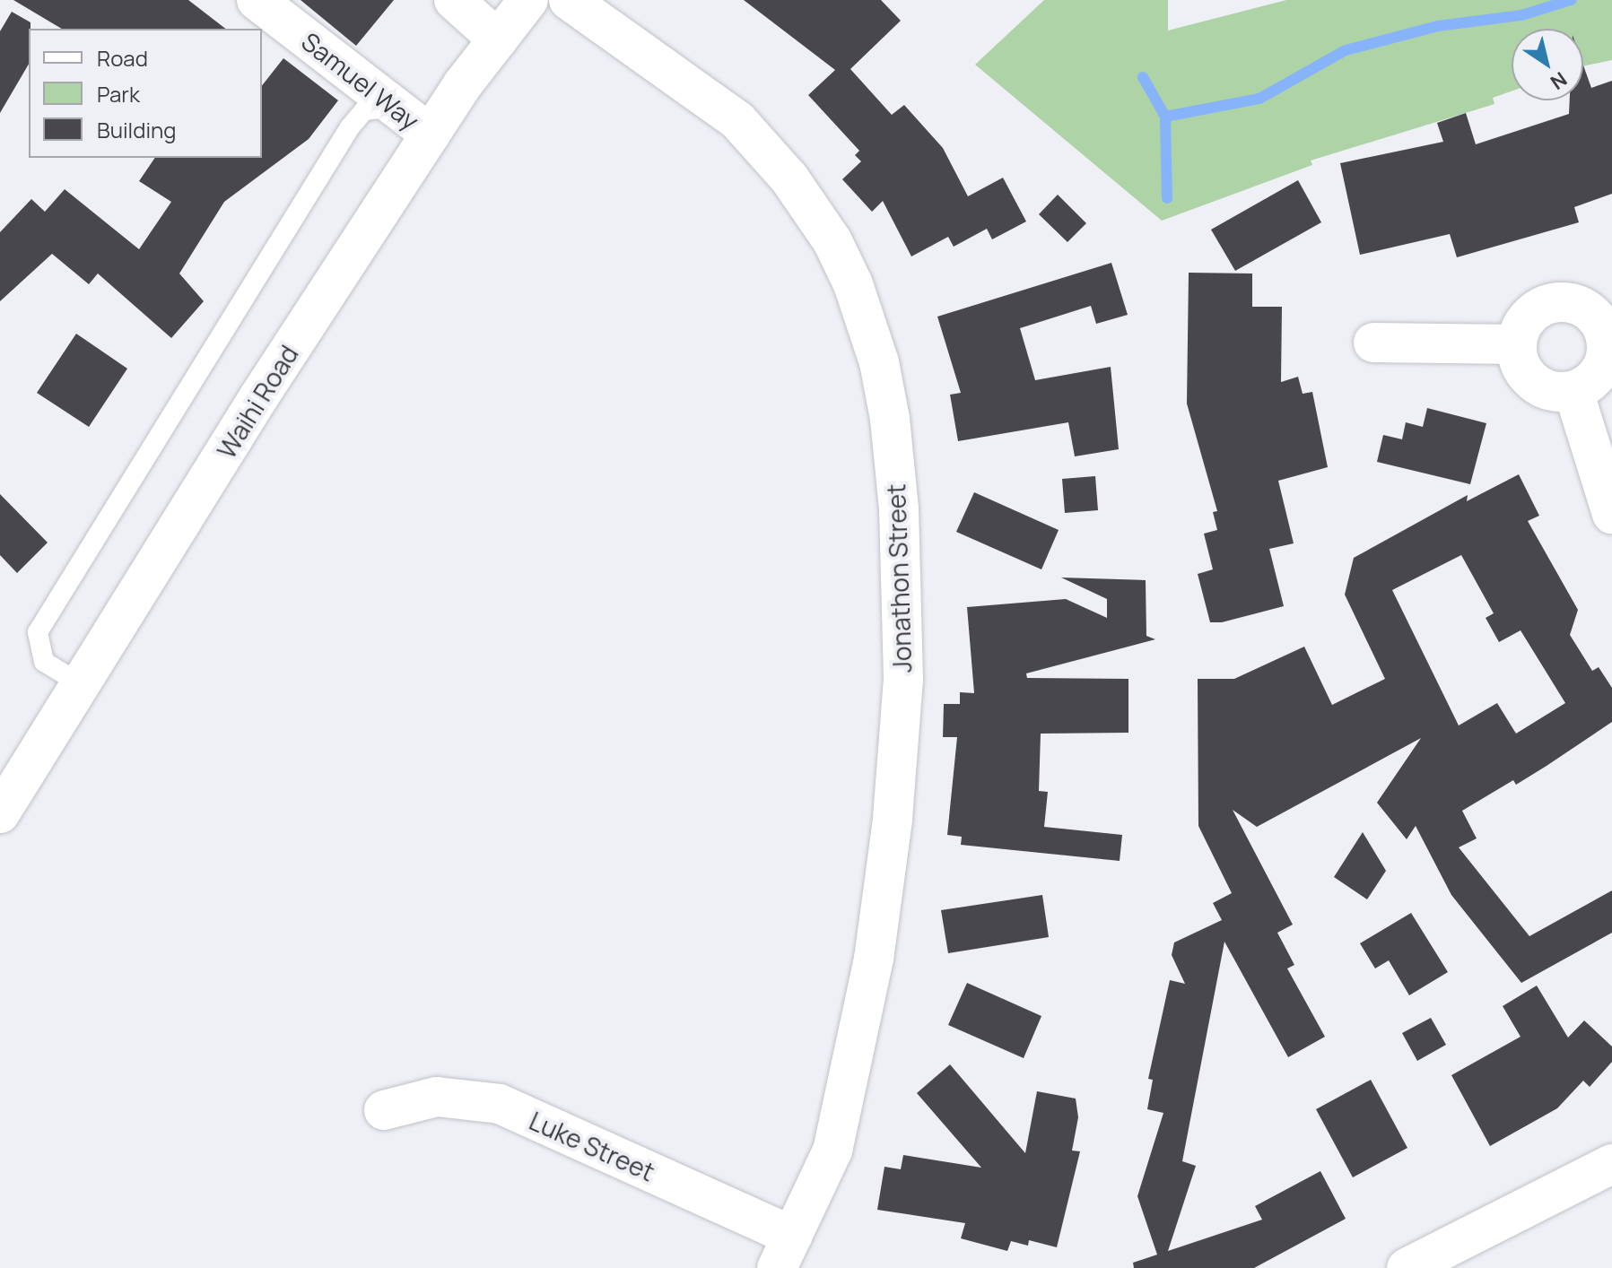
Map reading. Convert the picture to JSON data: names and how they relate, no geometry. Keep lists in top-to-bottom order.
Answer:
{
  "streets": {
    "street": [
      "Samuel Way",
      "Waihi Road",
      "Jonathon Street",
      "Luke Street"
    ]
  },
  "crossings": [
    ["Samuel Way", "Waihi Road"],
    ["Jonathon Street", "Luke Street"]
  ],
  "legend": ["Road", "Park", "Building"],
  "north": "bottom right"
}
